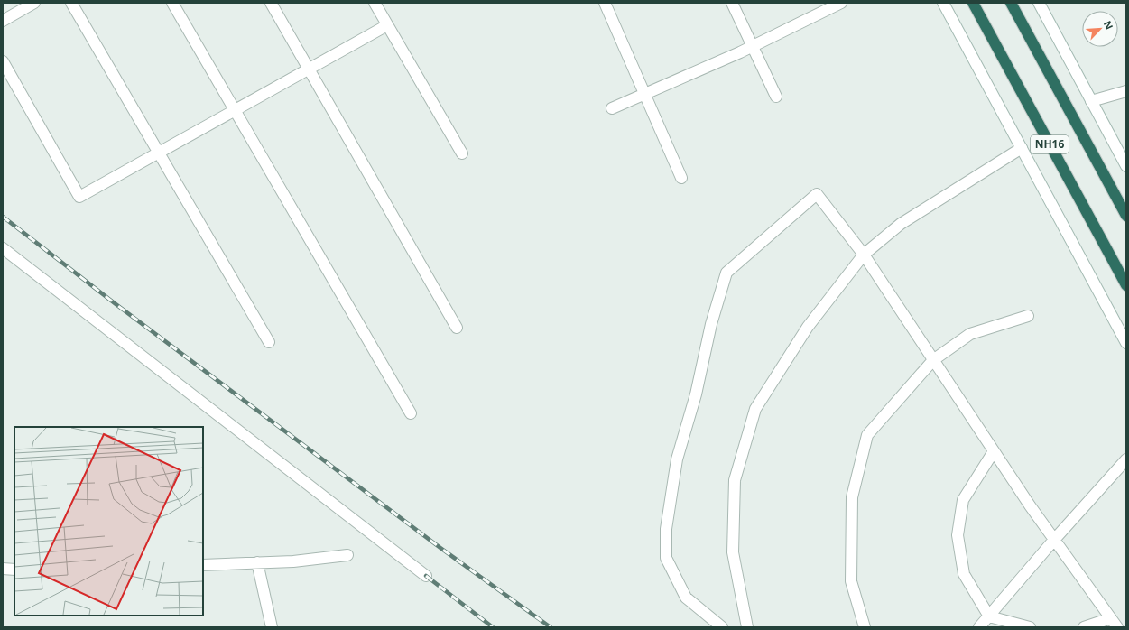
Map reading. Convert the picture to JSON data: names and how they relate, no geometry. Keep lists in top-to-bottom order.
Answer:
{
  "streets": {
    "highway": ["NH16"]
  },
  "north": "top right"
}
